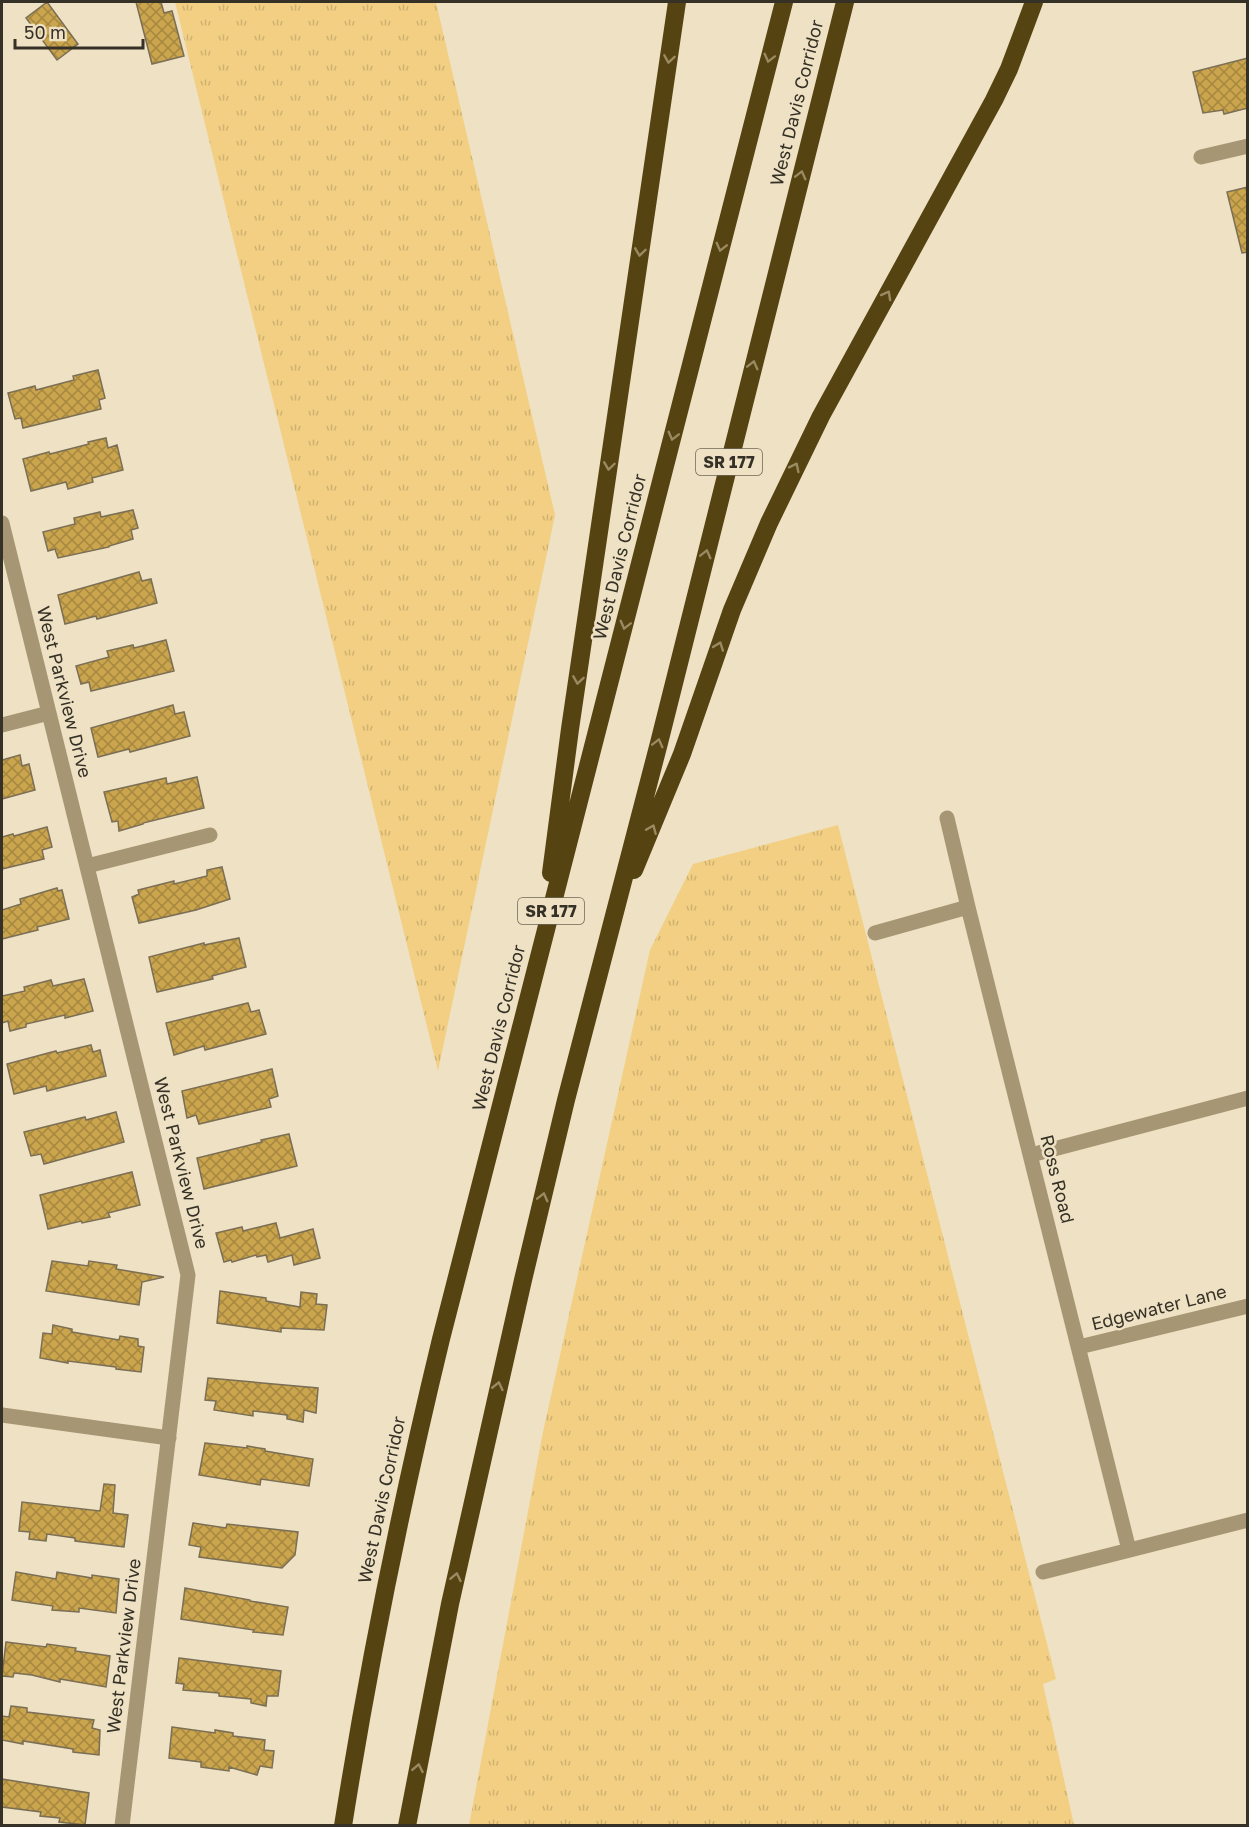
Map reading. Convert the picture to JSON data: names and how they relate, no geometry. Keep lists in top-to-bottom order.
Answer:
{
  "streets": {
    "highway": ["West Davis Corridor", "SR 177"],
    "street": ["West Parkview Drive", "Ross Road", "Edgewater Lane"]
  },
  "crossings": [
    ["Ross Road", "Edgewater Lane"]
  ],
  "scale_bar": "50 m"
}
